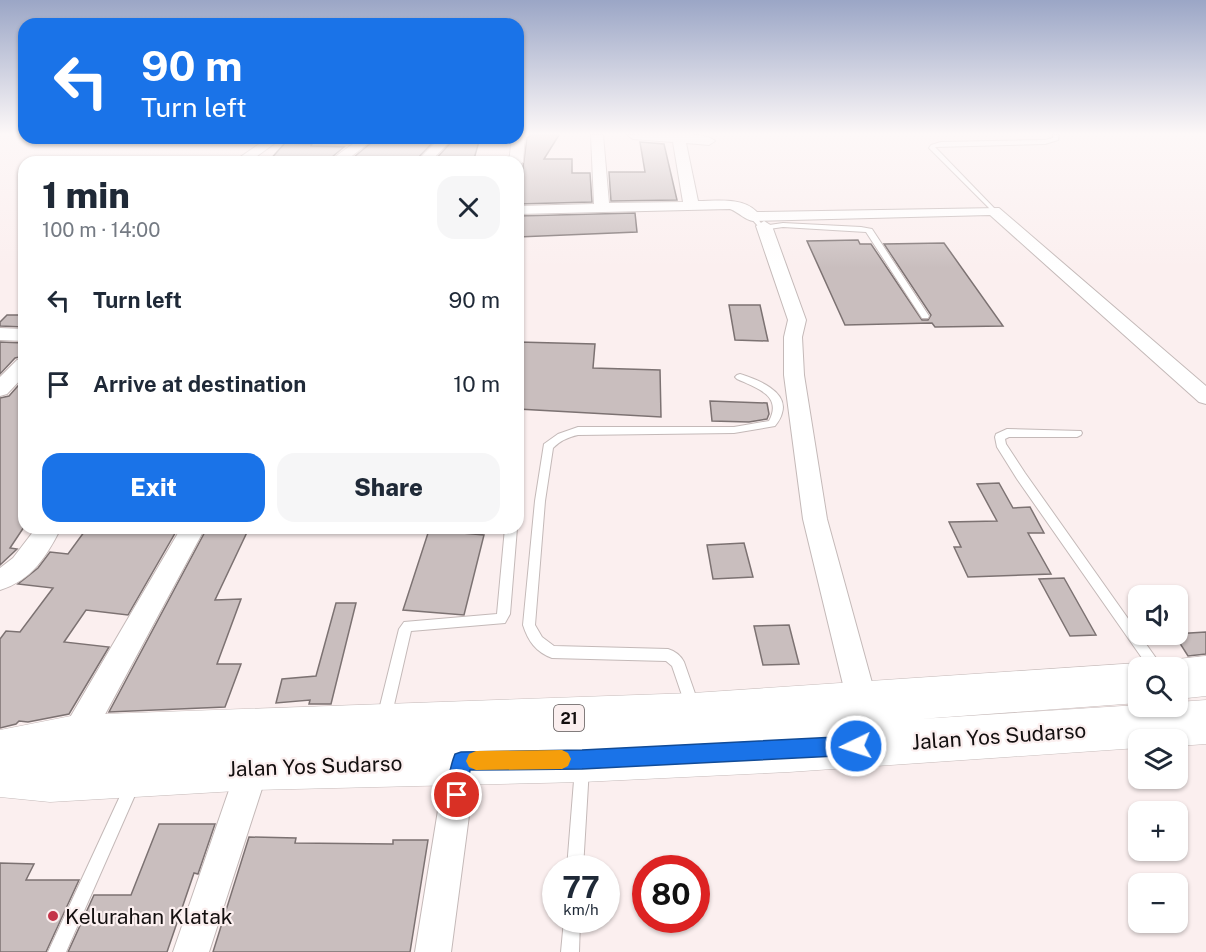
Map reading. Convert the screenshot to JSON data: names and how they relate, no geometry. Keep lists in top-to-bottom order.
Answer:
{
  "streets": {
    "highway": ["21", "Jalan Yos Sudarso"]
  },
  "places": ["Kelurahan Klatak"],
  "page": {
    "turn": ["90 m", "Turn left"],
    "heading": ["1 min", "100 m · 14:00"],
    "list": [
      {
        "name": "Turn left",
        "value": "90 m"
      },
      {
        "name": "Arrive at destination",
        "value": "10 m"
      }
    ],
    "buttons": ["Exit", "Share"],
    "map_buttons": ["+", "−"],
    "speed": "77 km/h",
    "limit": "80"
  }
}
